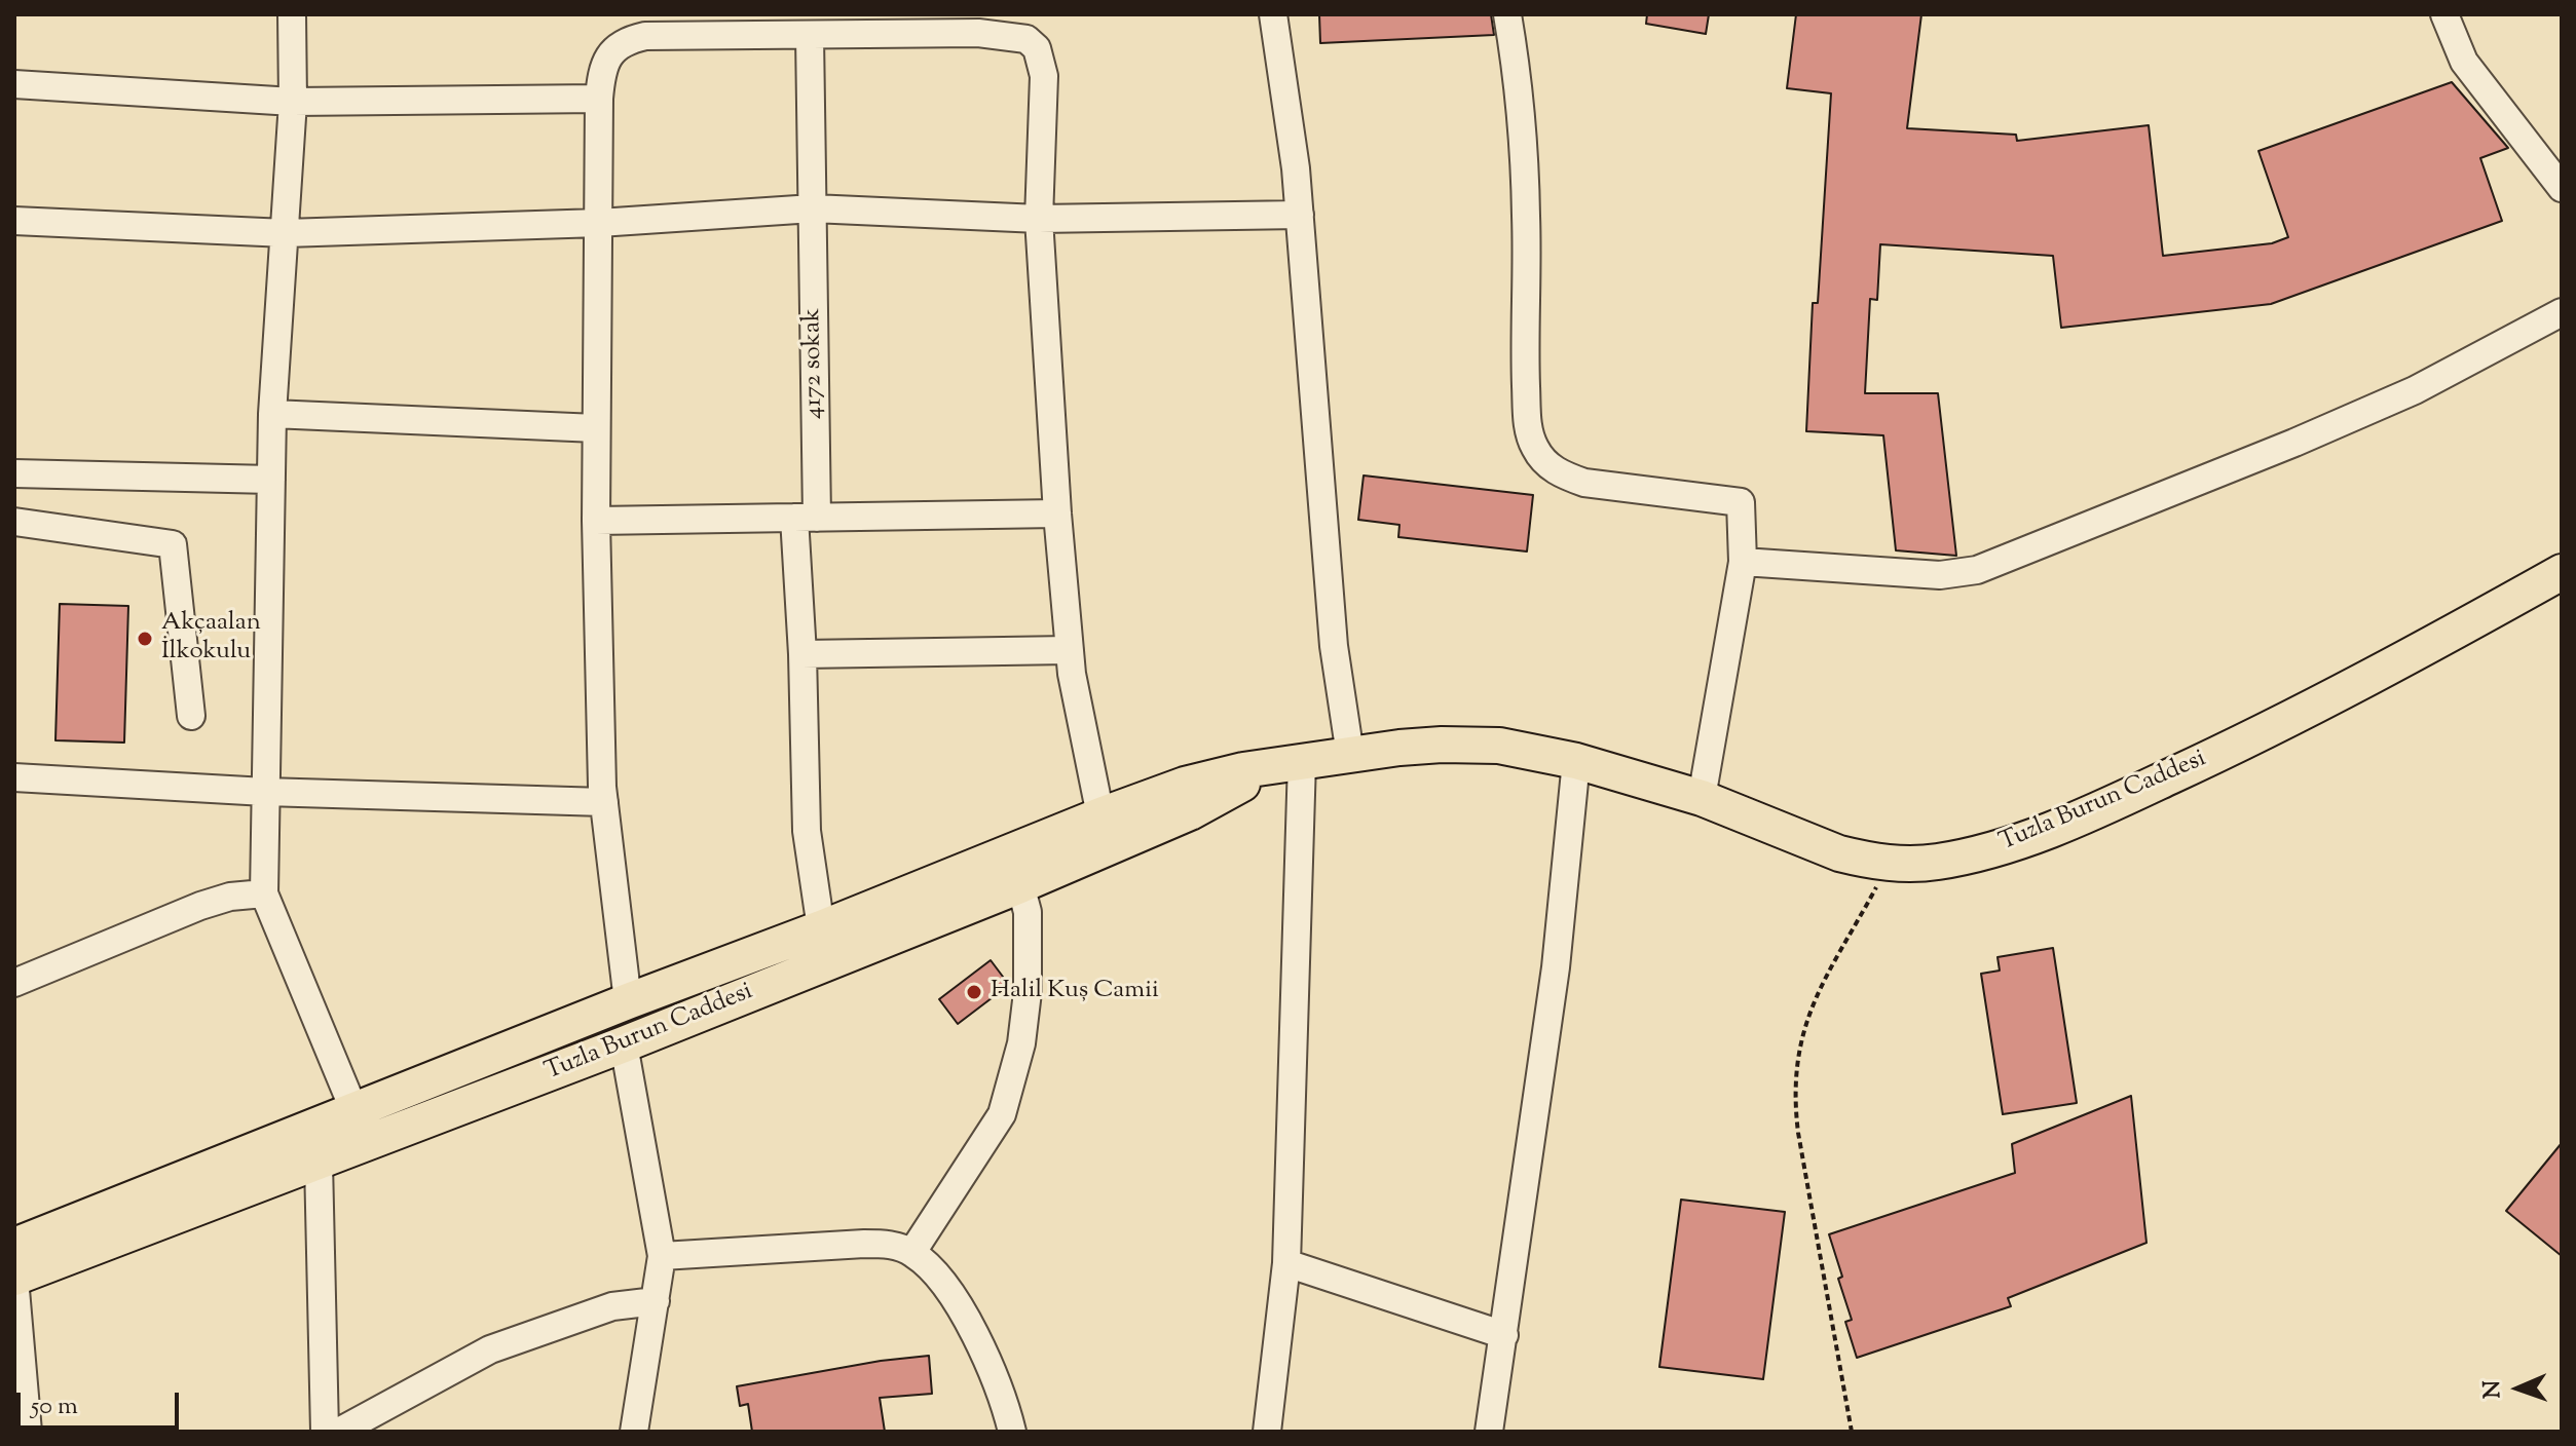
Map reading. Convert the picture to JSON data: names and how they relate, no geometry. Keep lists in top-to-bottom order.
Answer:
{
  "streets": {
    "main road": ["Tuzla Burun Caddesi"],
    "street": ["4172 sokak"]
  },
  "crossings": [
    ["4172 sokak", "Tuzla Burun Caddesi"]
  ],
  "places": ["Akçaalan İlkokulu", "Halil Kuş Camii"],
  "scale_bar": "50 m",
  "north": "left"
}
